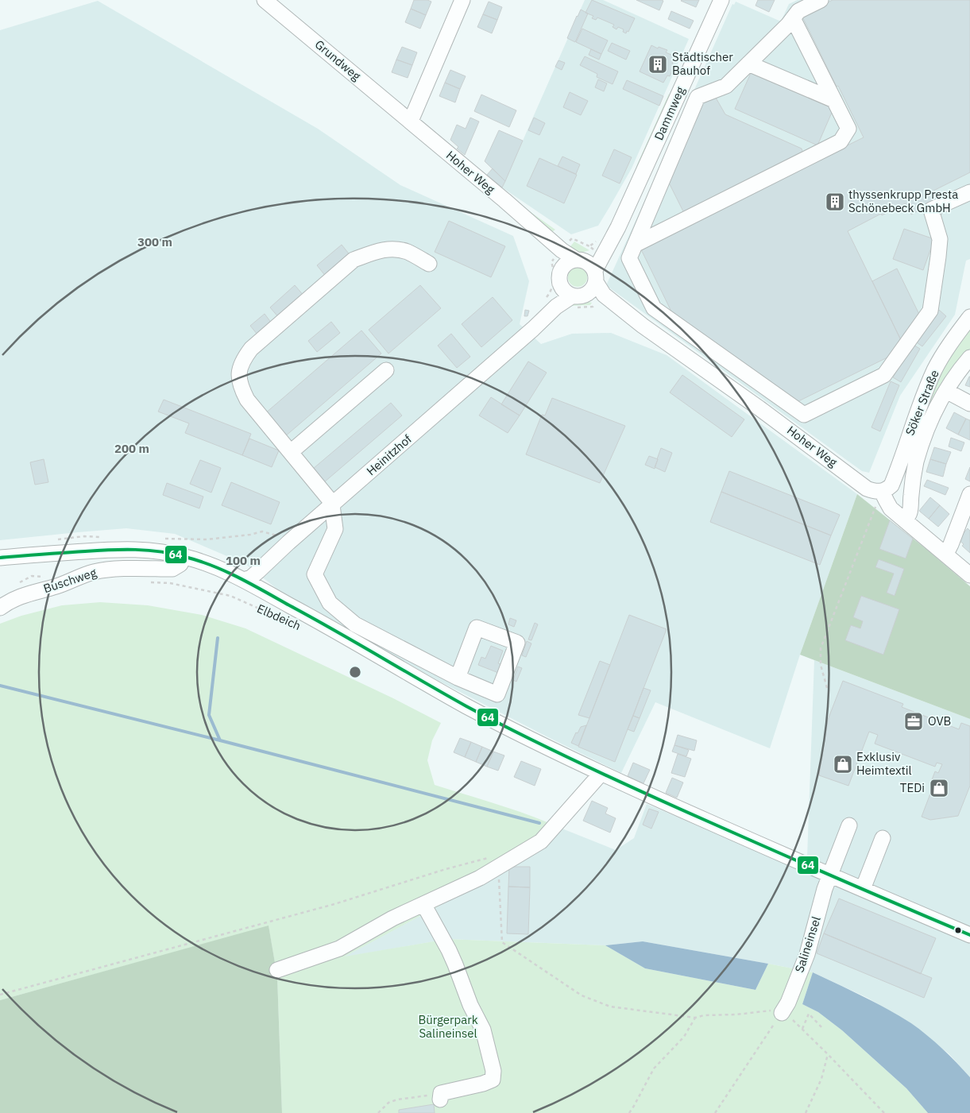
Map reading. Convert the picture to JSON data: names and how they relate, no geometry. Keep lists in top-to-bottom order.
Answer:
{
  "streets": {
    "street": [
      "Grundweg",
      "Dammweg",
      "Hoher Weg",
      "Söker Straße",
      "Heinitzhof",
      "Buschweg",
      "Salineinsel"
    ],
    "path": ["Elbdeich"]
  },
  "crossings": [
    ["Grundweg", "Hoher Weg"],
    ["Dammweg", "Hoher Weg"],
    ["Dammweg", "Heinitzhof"],
    ["Hoher Weg", "Söker Straße"],
    ["Hoher Weg", "Heinitzhof"]
  ],
  "parks": ["Bürgerpark Salineinsel"],
  "places": {
    "building": ["Städtischer Bauhof", "thyssenkrupp Presta Schönebeck GmbH"],
    "office": ["OVB"],
    "shop": ["Exklusiv Heimtextil", "TEDi"]
  },
  "lines": ["transit line 64"],
  "rings": ["300 m", "200 m", "100 m"]
}
